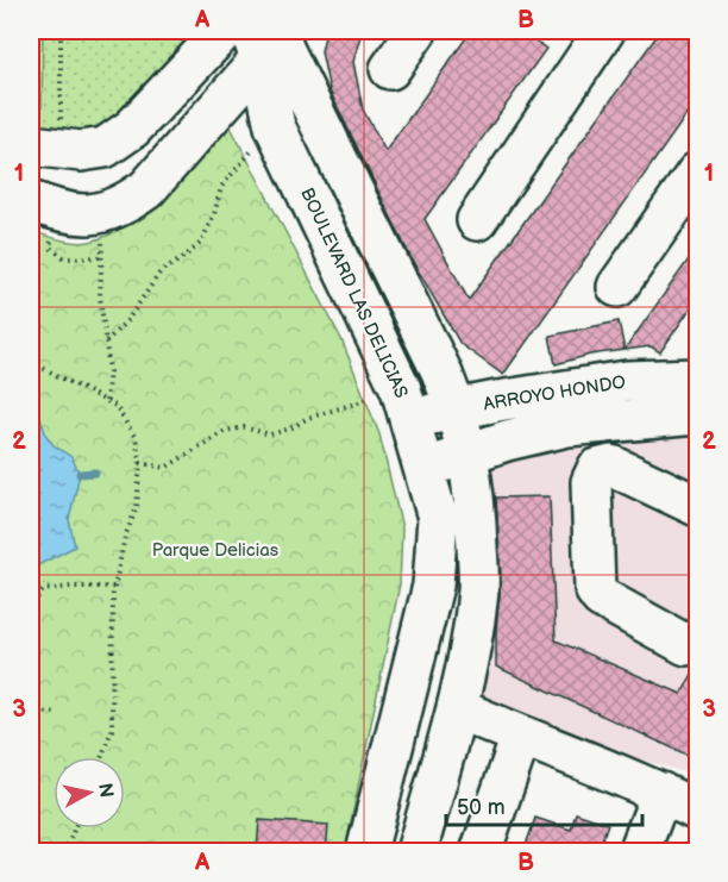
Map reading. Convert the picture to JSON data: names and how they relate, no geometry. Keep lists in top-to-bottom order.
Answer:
{
  "streets": {
    "street": ["BOULEVARD LAS DELICIAS", "ARROYO HONDO"]
  },
  "crossings": [
    ["BOULEVARD LAS DELICIAS", "ARROYO HONDO"]
  ],
  "parks": ["Parque Delicias"],
  "scale_bar": "50 m",
  "north": "right",
  "grid": {
    "columns": ["A", "B"],
    "rows": ["1", "2", "3"]
  }
}
